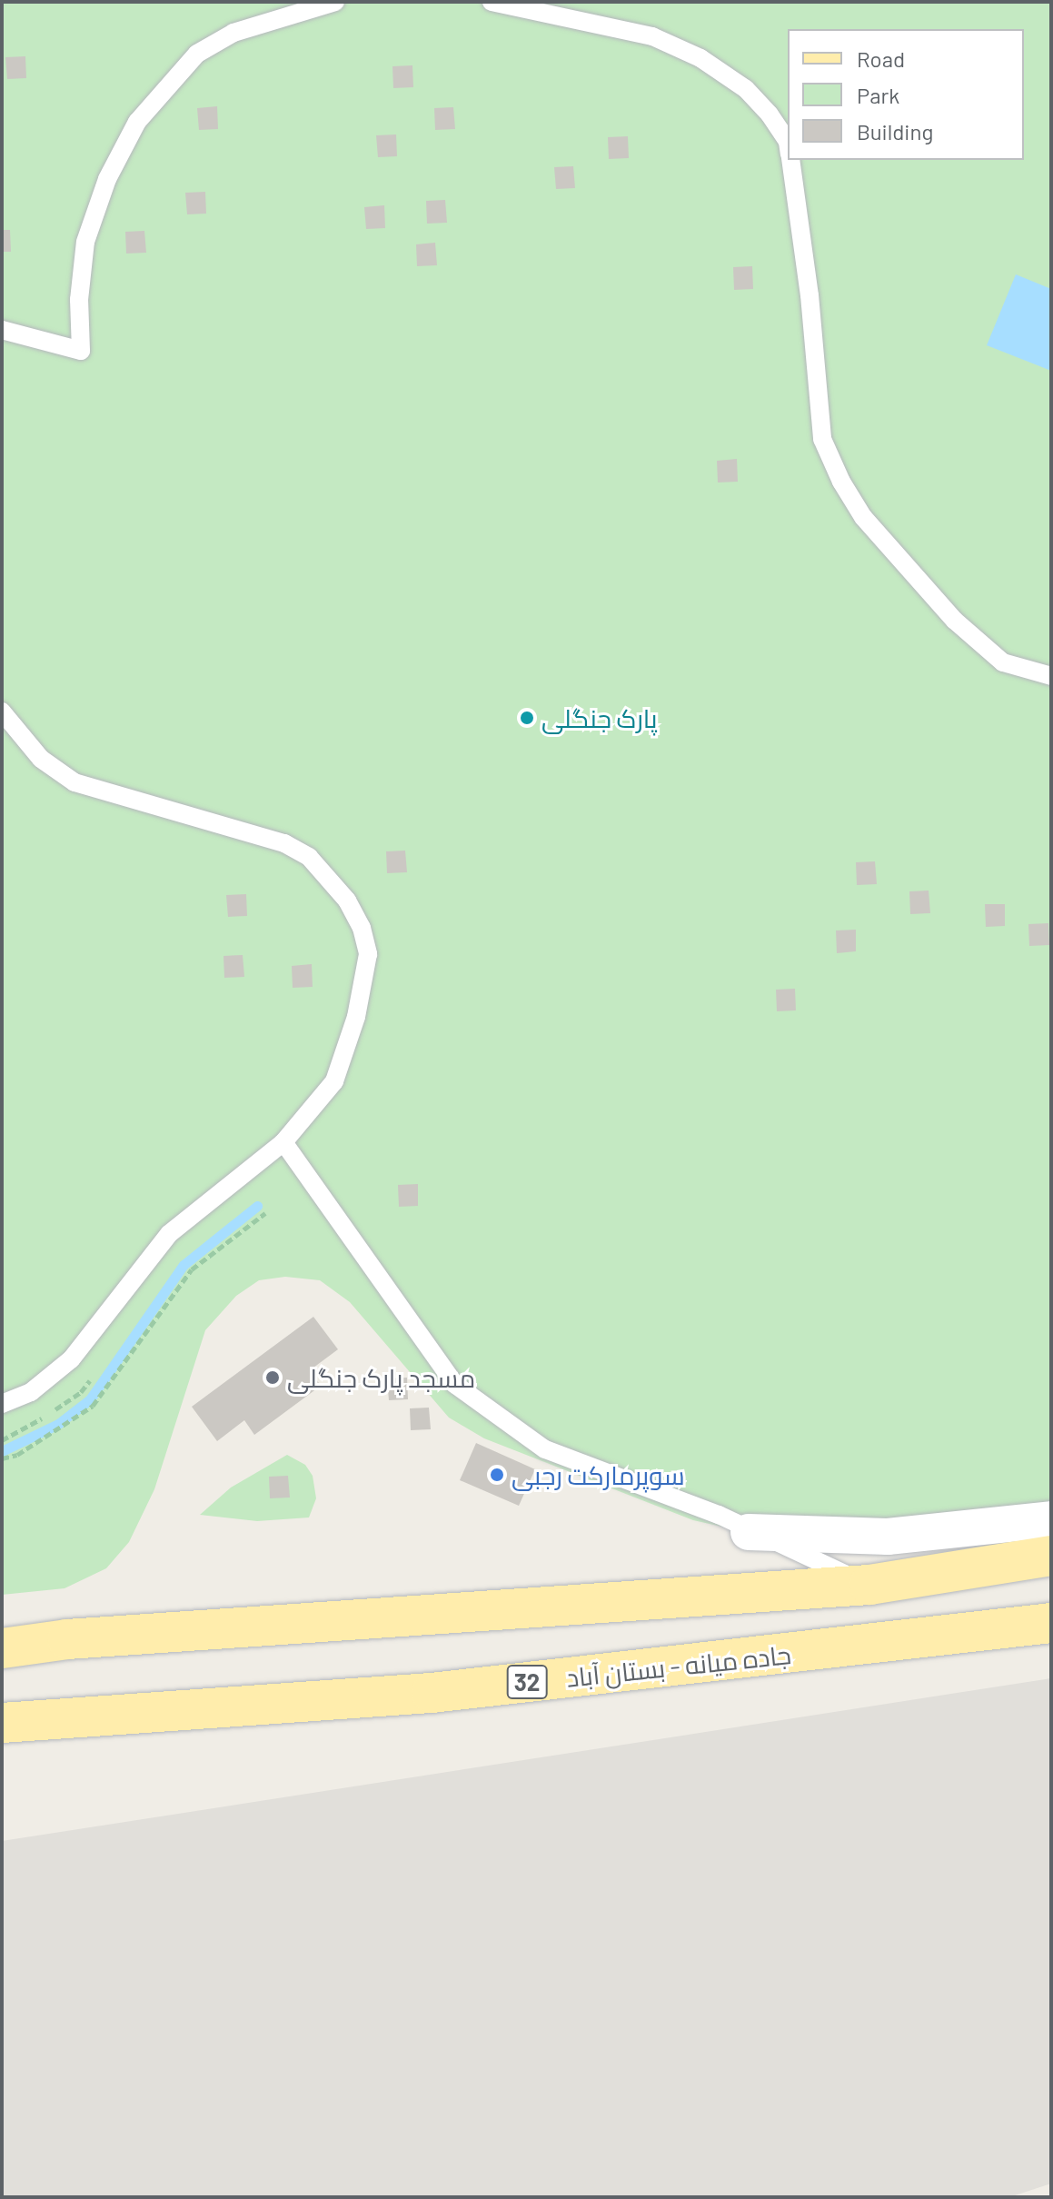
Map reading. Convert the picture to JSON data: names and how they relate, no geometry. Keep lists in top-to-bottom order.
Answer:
{
  "streets": {
    "main road": ["جاده میانه - بستان آباد", "32"]
  },
  "places": ["پارک جنگلی", "مسجد پارک جنگلی", "سوپرمارکت رجبی"],
  "legend": ["Road", "Park", "Building"]
}
